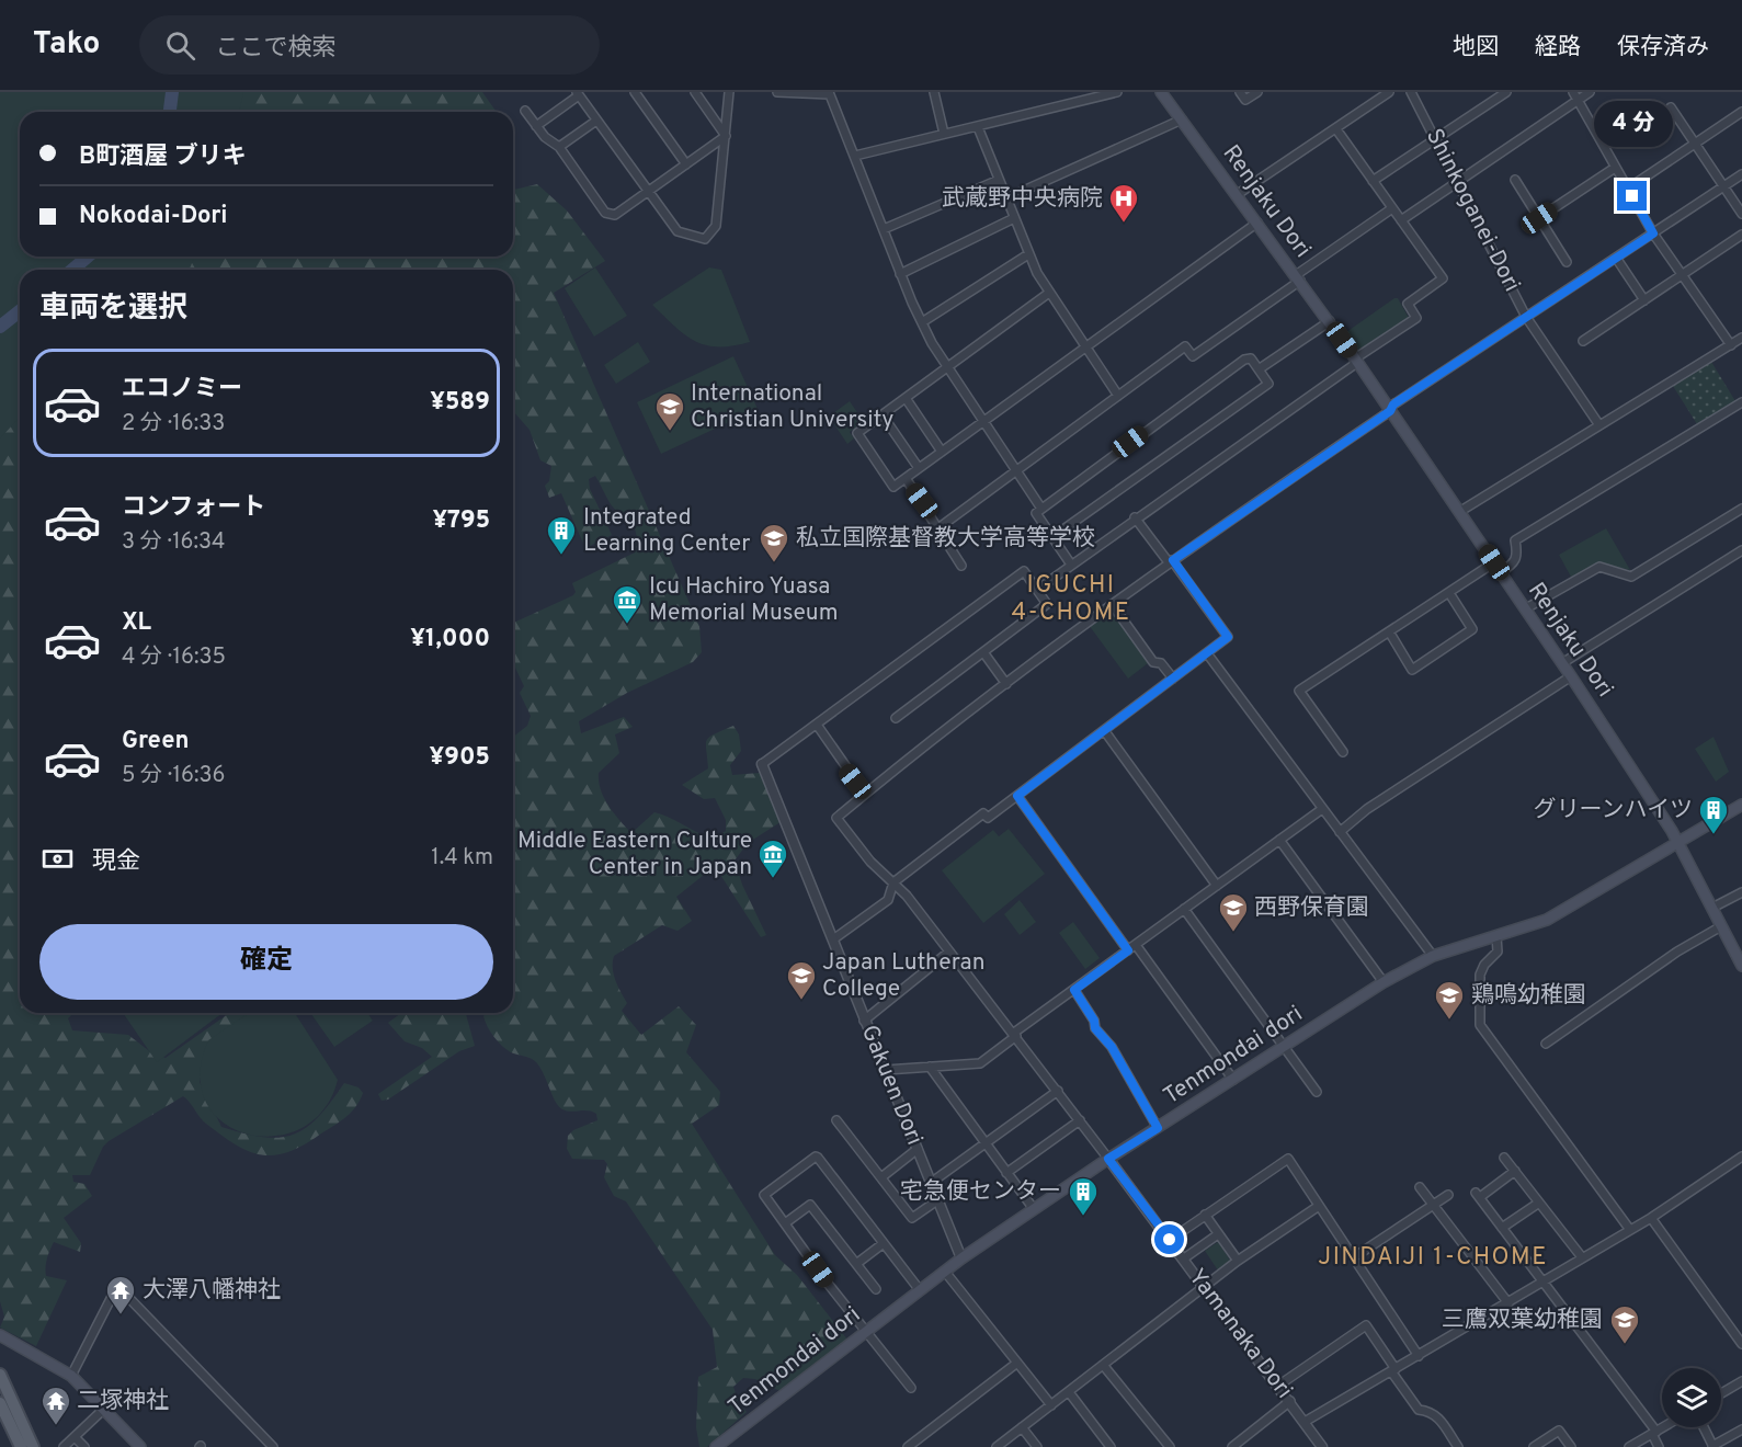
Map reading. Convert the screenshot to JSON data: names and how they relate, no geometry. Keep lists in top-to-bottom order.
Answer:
{
  "streets": {
    "main road": ["Renjaku Dori", "Tenmondai dori"],
    "street": ["Shinkoganei-Dori", "Gakuen Dori", "Yamanaka Dori"]
  },
  "crossings": [
    ["Renjaku Dori", "Tenmondai dori"],
    ["Tenmondai dori", "Gakuen Dori"],
    ["Tenmondai dori", "Yamanaka Dori"]
  ],
  "districts": ["IGUCHI 4-CHOME", "JINDAIJI 1-CHOME"],
  "places": {
    "hospital": ["武蔵野中央病院"],
    "school or university": [
      "International Christian University",
      "私立国際基督教大学高等学校",
      "西野保育園",
      "Japan Lutheran College",
      "鶏鳴幼稚園",
      "三鷹双葉幼稚園"
    ],
    "building": ["Integrated Learning Center", "グリーンハイツ", "宅急便センター"],
    "museum": ["Icu Hachiro Yuasa Memorial Museum", "Middle Eastern Culture Center in Japan"],
    "temple": ["大澤八幡神社", "二塚神社"]
  },
  "page": {
    "header": "Tako",
    "search": "ここで検索",
    "nav": ["地図", "経路", "保存済み"],
    "bubble": "4 分",
    "banner": ["B町酒屋 ブリキ", "Nokodai-Dori"],
    "heading": "車両を選択",
    "list": [
      {
        "name": "エコノミー",
        "note": "2 分 · 16:33",
        "value": "¥589"
      },
      {
        "name": "コンフォート",
        "note": "3 分 · 16:34",
        "value": "¥795"
      },
      {
        "name": "XL",
        "note": "4 分 · 16:35",
        "value": "¥1,000"
      },
      {
        "name": "Green",
        "note": "5 分 · 16:36",
        "value": "¥905"
      }
    ],
    "pay": ["現金", "1.4 km"],
    "buttons": "確定"
  }
}
